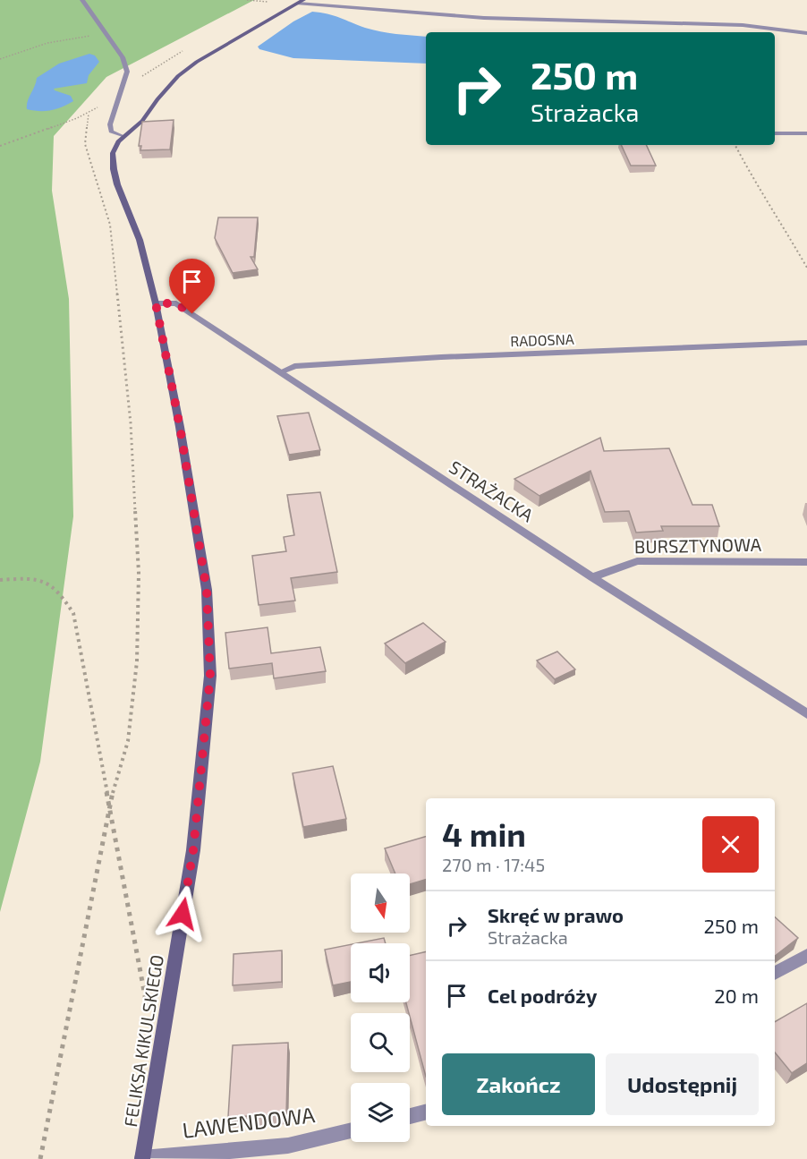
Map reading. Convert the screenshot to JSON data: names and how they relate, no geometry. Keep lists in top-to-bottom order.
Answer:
{
  "streets": {
    "main road": ["FELIKSA KIKULSKIEGO"],
    "street": [
      "RADOSNA",
      "STRAŻACKA",
      "BURSZTYNOWA",
      "LAWENDOWA"
    ]
  },
  "crossings": [
    ["RADOSNA", "STRAŻACKA"],
    ["STRAŻACKA", "BURSZTYNOWA"],
    ["STRAŻACKA", "FELIKSA KIKULSKIEGO"],
    ["FELIKSA KIKULSKIEGO", "LAWENDOWA"]
  ],
  "north": "bottom",
  "page": {
    "turn": ["250 m", "Strażacka"],
    "heading": ["4 min", "270 m · 17:45"],
    "list": [
      {
        "name": "Skręć w prawo",
        "note": "Strażacka",
        "value": "250 m"
      },
      {
        "name": "Cel podróży",
        "value": "20 m"
      }
    ],
    "buttons": ["Zakończ", "Udostępnij"]
  }
}
